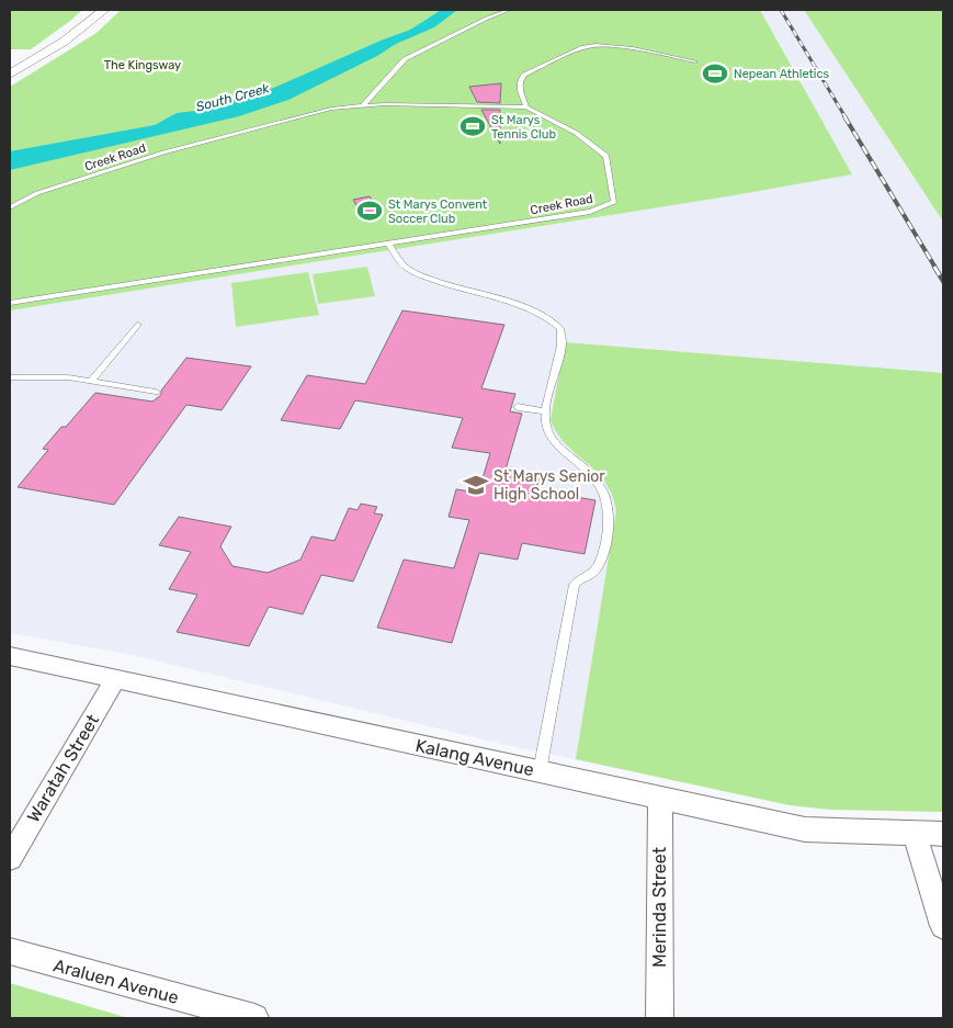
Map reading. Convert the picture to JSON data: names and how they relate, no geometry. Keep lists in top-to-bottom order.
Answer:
{
  "streets": {
    "street": [
      "Kalang Avenue",
      "Waratah Street",
      "Merinda Street",
      "Araluen Avenue"
    ],
    "lane": ["Creek Road"]
  },
  "crossings": [
    ["Kalang Avenue", "Waratah Street"],
    ["Kalang Avenue", "Merinda Street"]
  ],
  "water": ["South Creek"],
  "parks": ["The Kingsway"],
  "places": {
    "sports": ["Nepean Athletics", "St Marys Tennis Club", "St Marys Convent Soccer Club"],
    "school or university": ["St Marys Senior High School"]
  }
}
